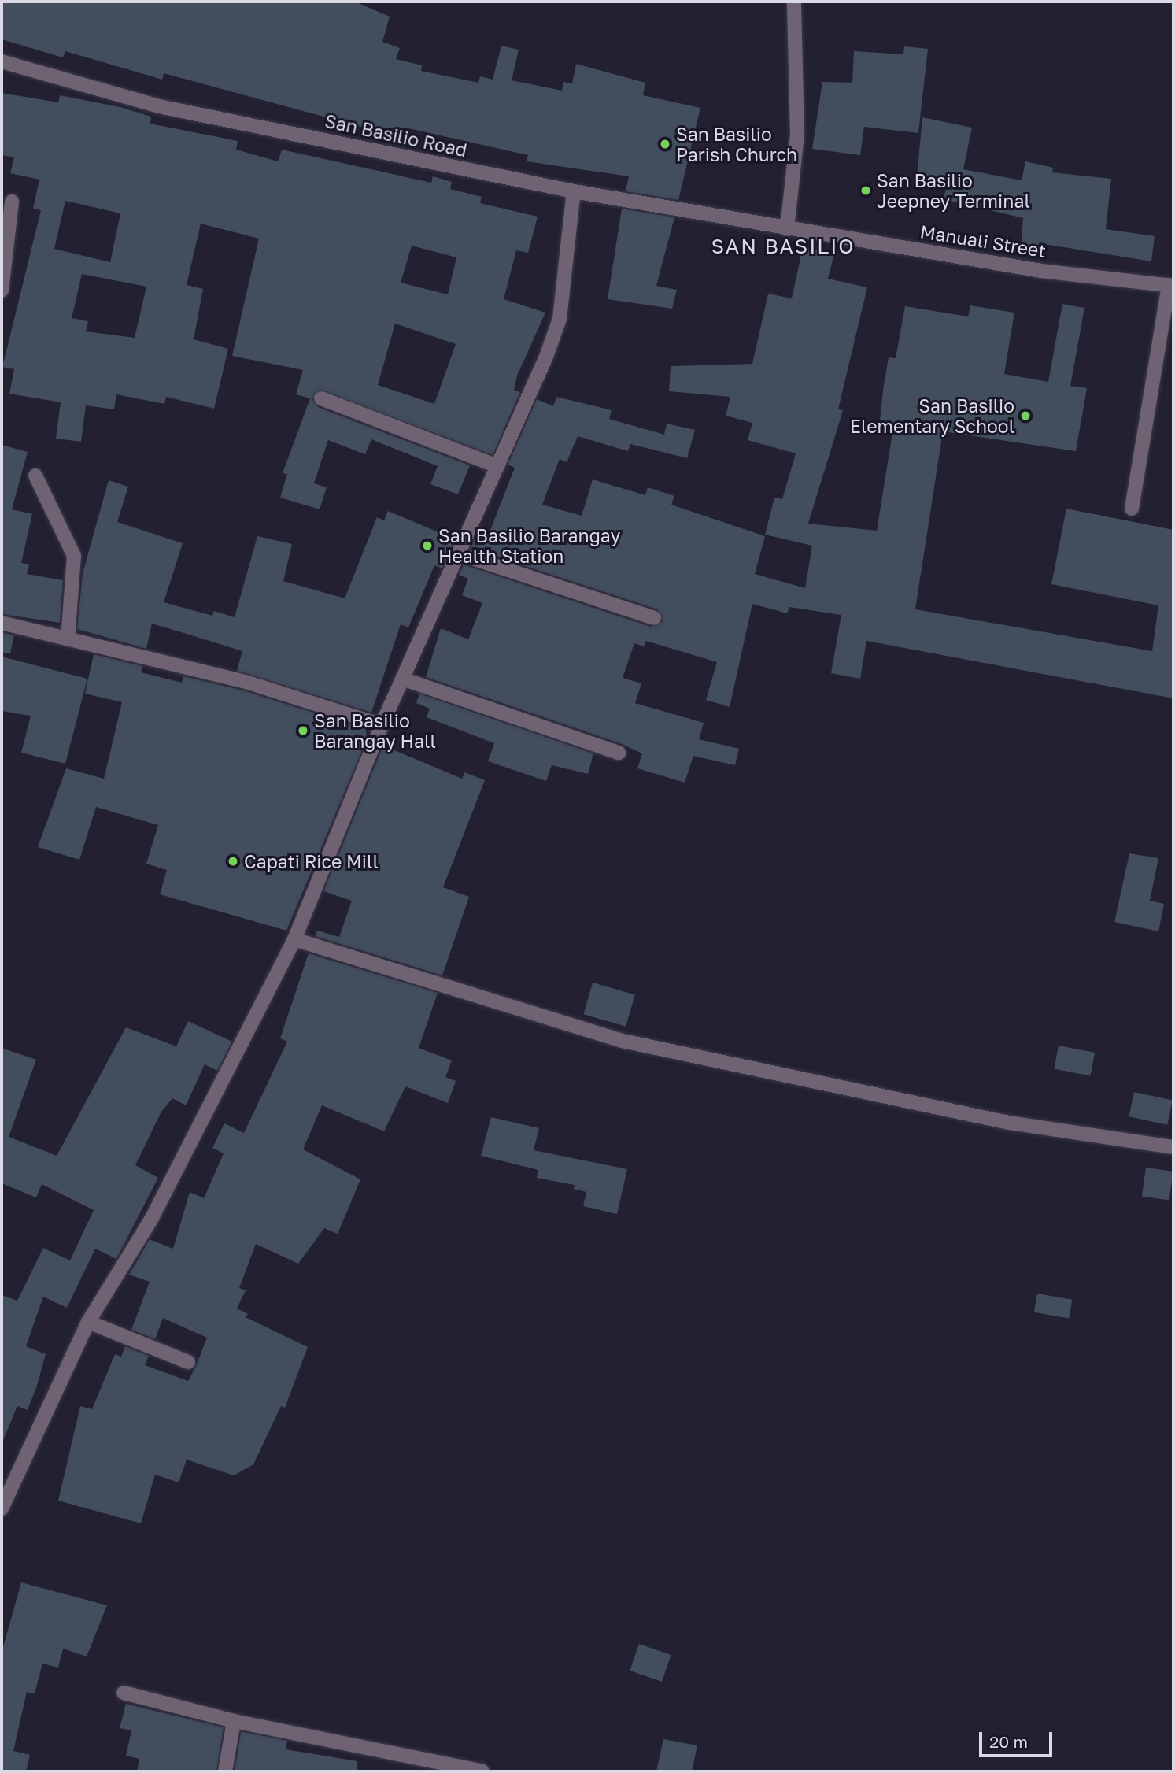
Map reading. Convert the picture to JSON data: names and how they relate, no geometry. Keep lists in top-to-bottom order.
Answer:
{
  "streets": {
    "street": ["San Basilio Road", "Manuali Street"]
  },
  "crossings": [
    ["San Basilio Road", "Manuali Street"]
  ],
  "districts": ["SAN BASILIO"],
  "places": [
    "San Basilio Parish Church",
    "San Basilio Jeepney Terminal",
    "San Basilio Elementary School",
    "San Basilio Barangay Health Station",
    "San Basilio Barangay Hall",
    "Capati Rice Mill"
  ],
  "scale_bar": "20 m"
}
